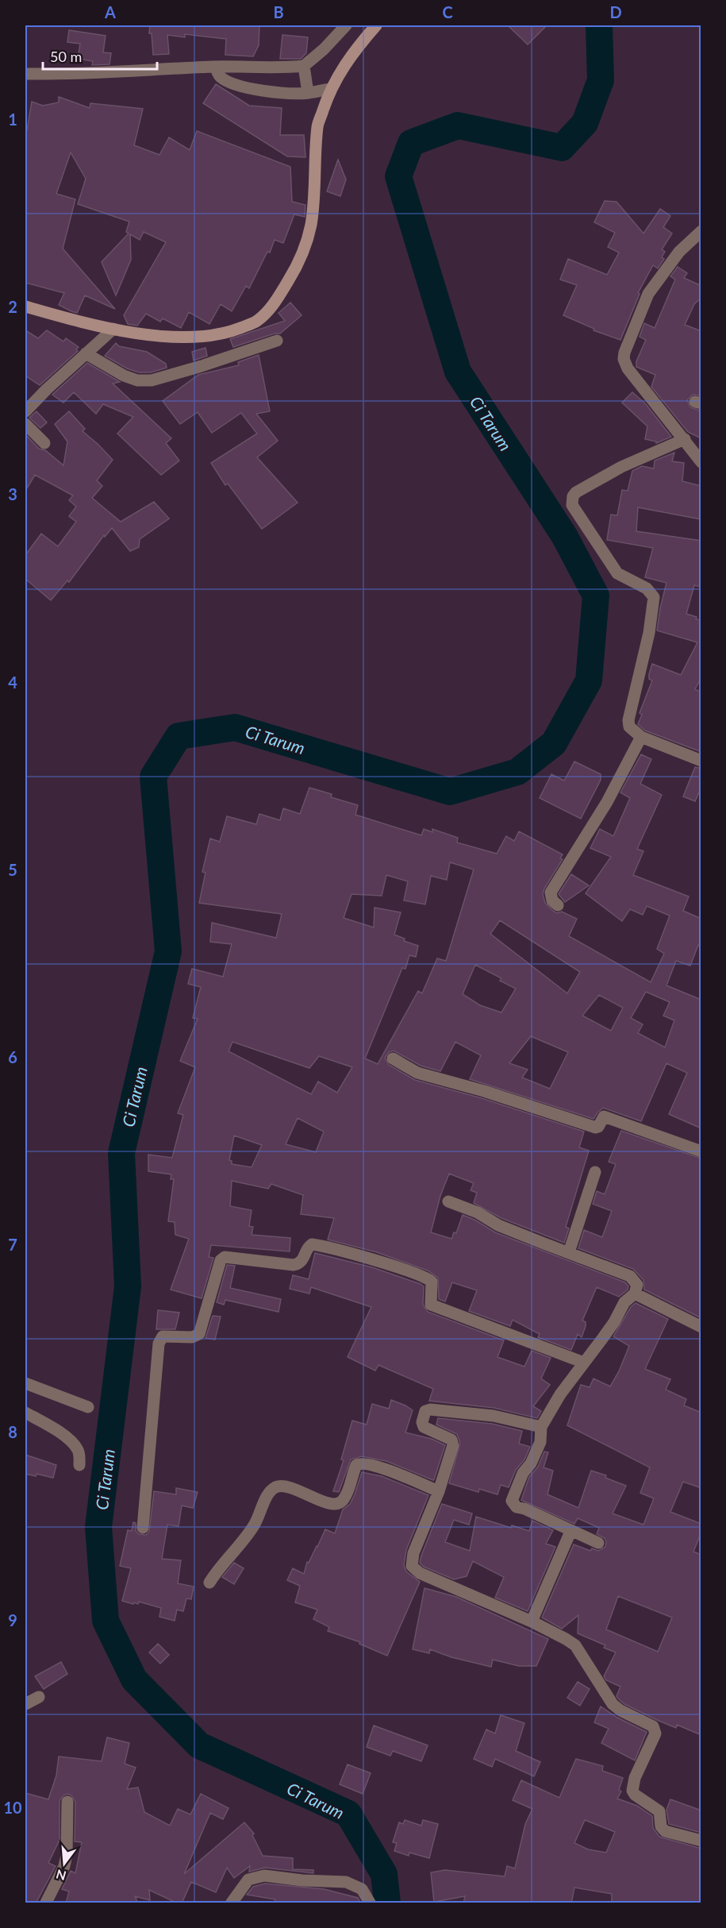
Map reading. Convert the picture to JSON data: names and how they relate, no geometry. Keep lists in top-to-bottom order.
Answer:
{
  "water": ["Ci Tarum"],
  "scale_bar": "50 m",
  "north": "bottom",
  "grid": {
    "columns": [
      "A",
      "B",
      "C",
      "D"
    ],
    "rows": [
      "1",
      "2",
      "3",
      "4",
      "5",
      "6",
      "7",
      "8",
      "9",
      "10"
    ]
  }
}
